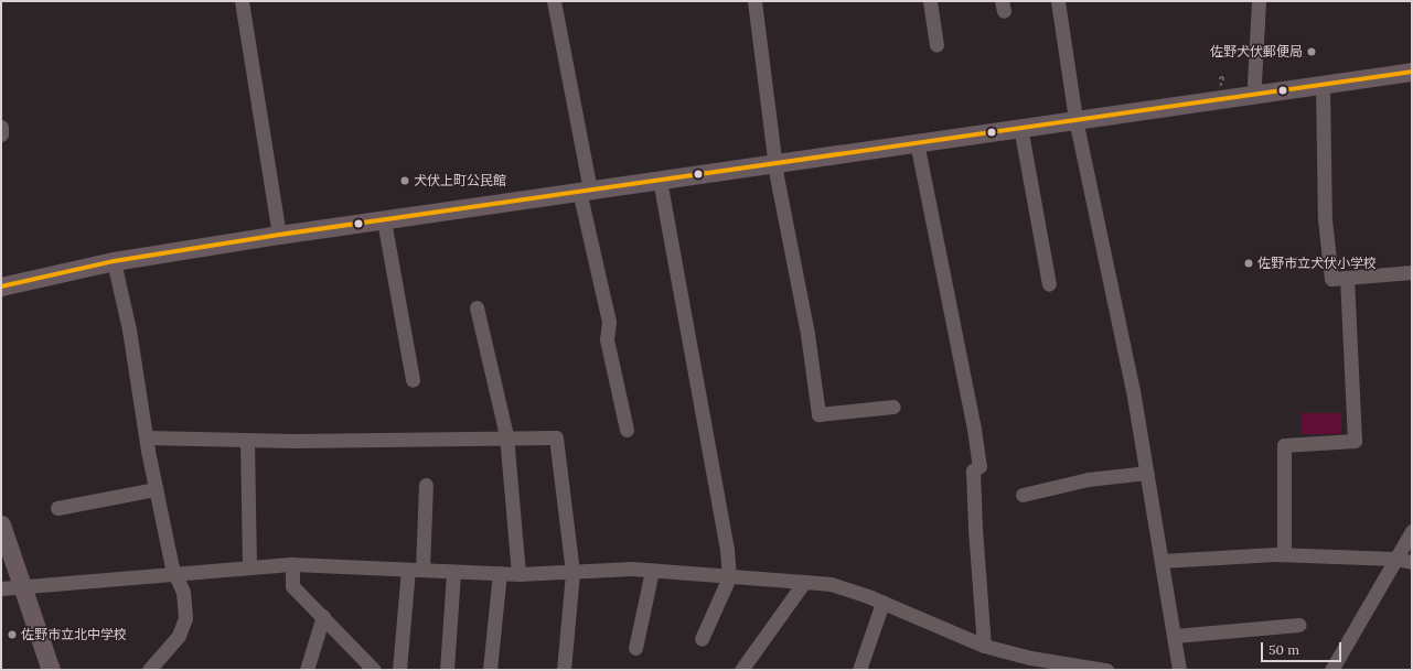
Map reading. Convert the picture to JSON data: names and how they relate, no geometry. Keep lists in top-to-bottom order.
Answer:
{
  "places": [
    "佐野犬伏郵便局",
    "犬伏上町公民館",
    "佐野市立犬伏小学校",
    "佐野市立北中学校"
  ],
  "scale_bar": "50 m"
}
